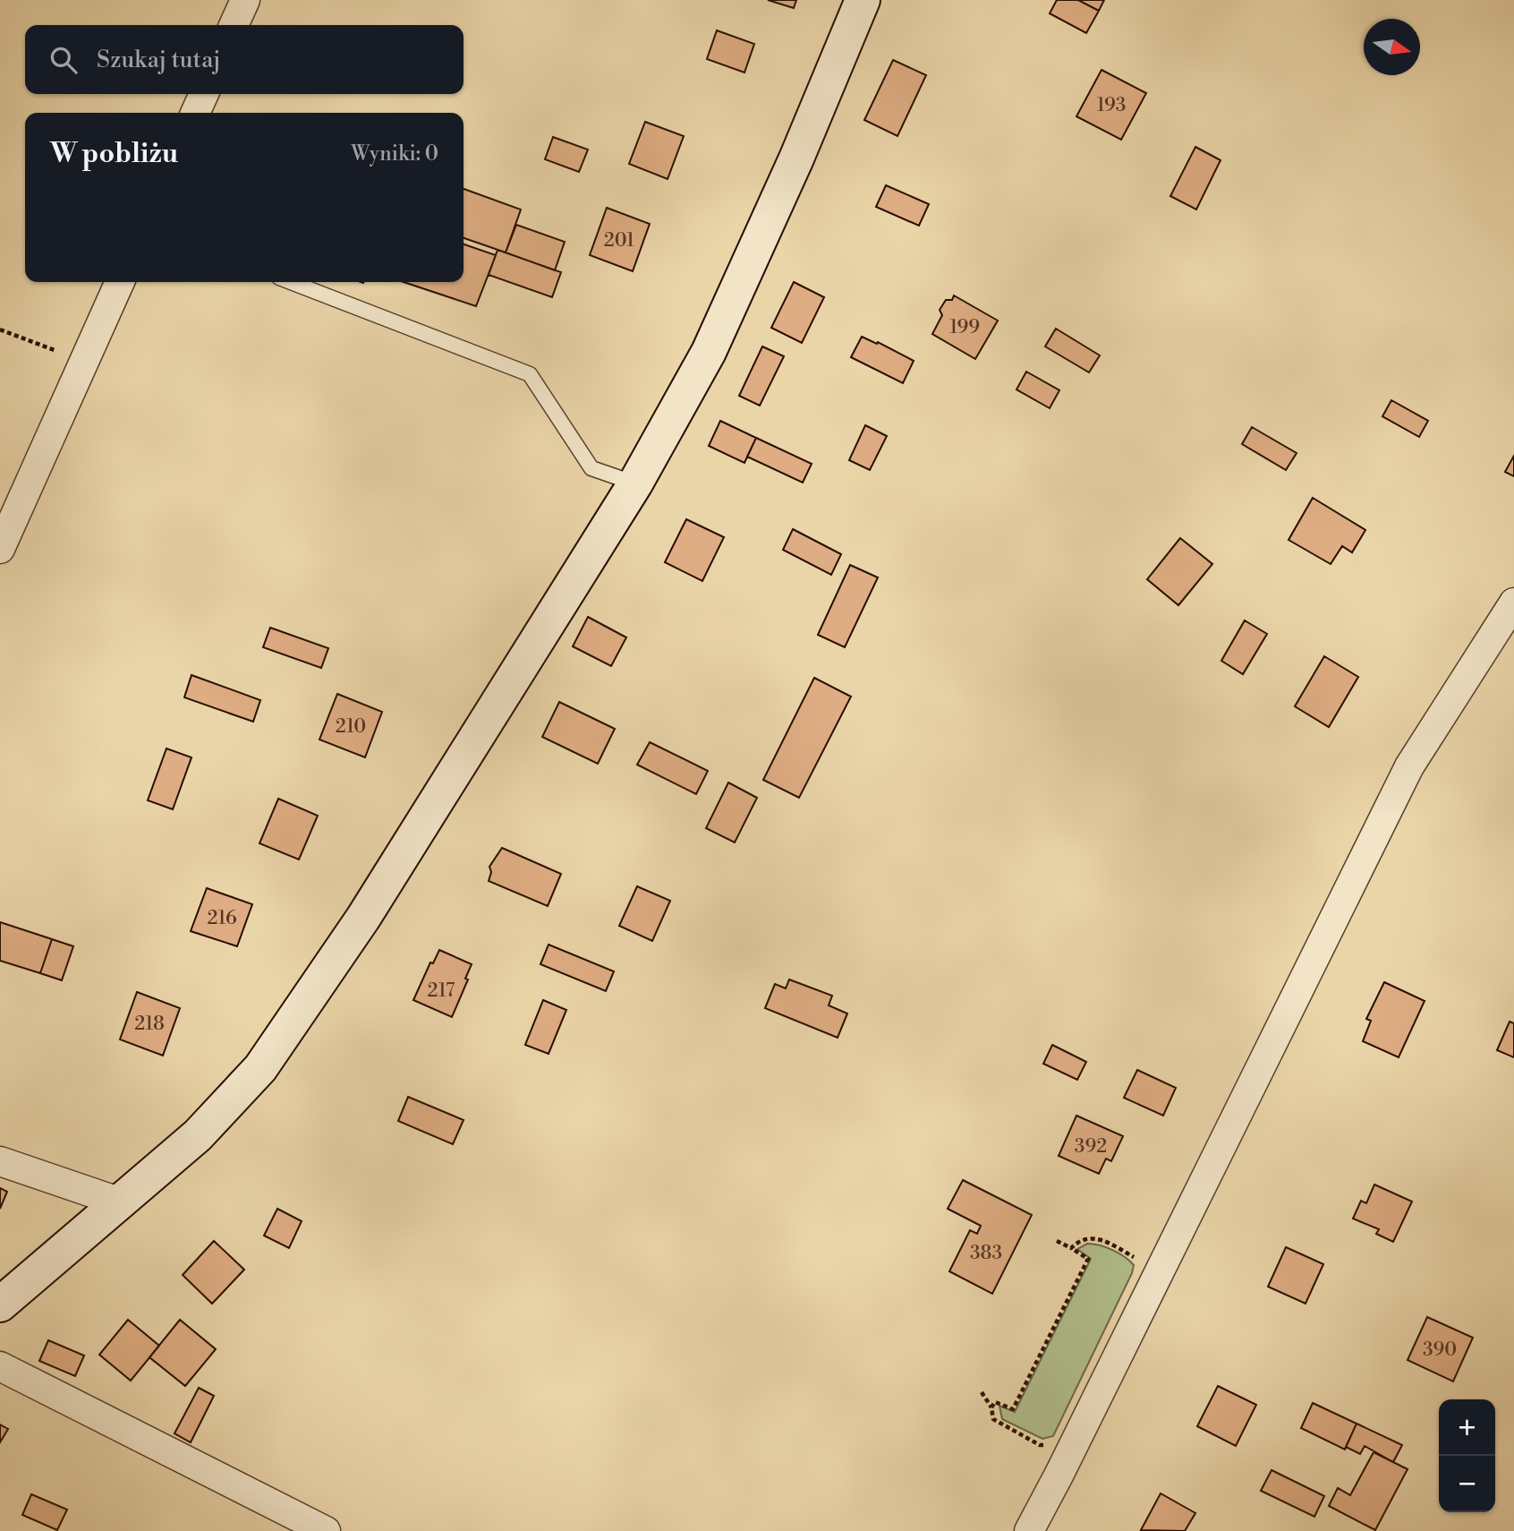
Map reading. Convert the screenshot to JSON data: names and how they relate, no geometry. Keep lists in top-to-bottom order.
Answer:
{
  "house_numbers": [
    "193",
    "201",
    "199",
    "210",
    "216",
    "217",
    "218",
    "392",
    "383",
    "390"
  ],
  "north": "right",
  "page": {
    "search": "Szukaj tutaj",
    "heading": ["W pobliżu", "Wyniki: 0"],
    "map_buttons": ["+", "−"]
  }
}
